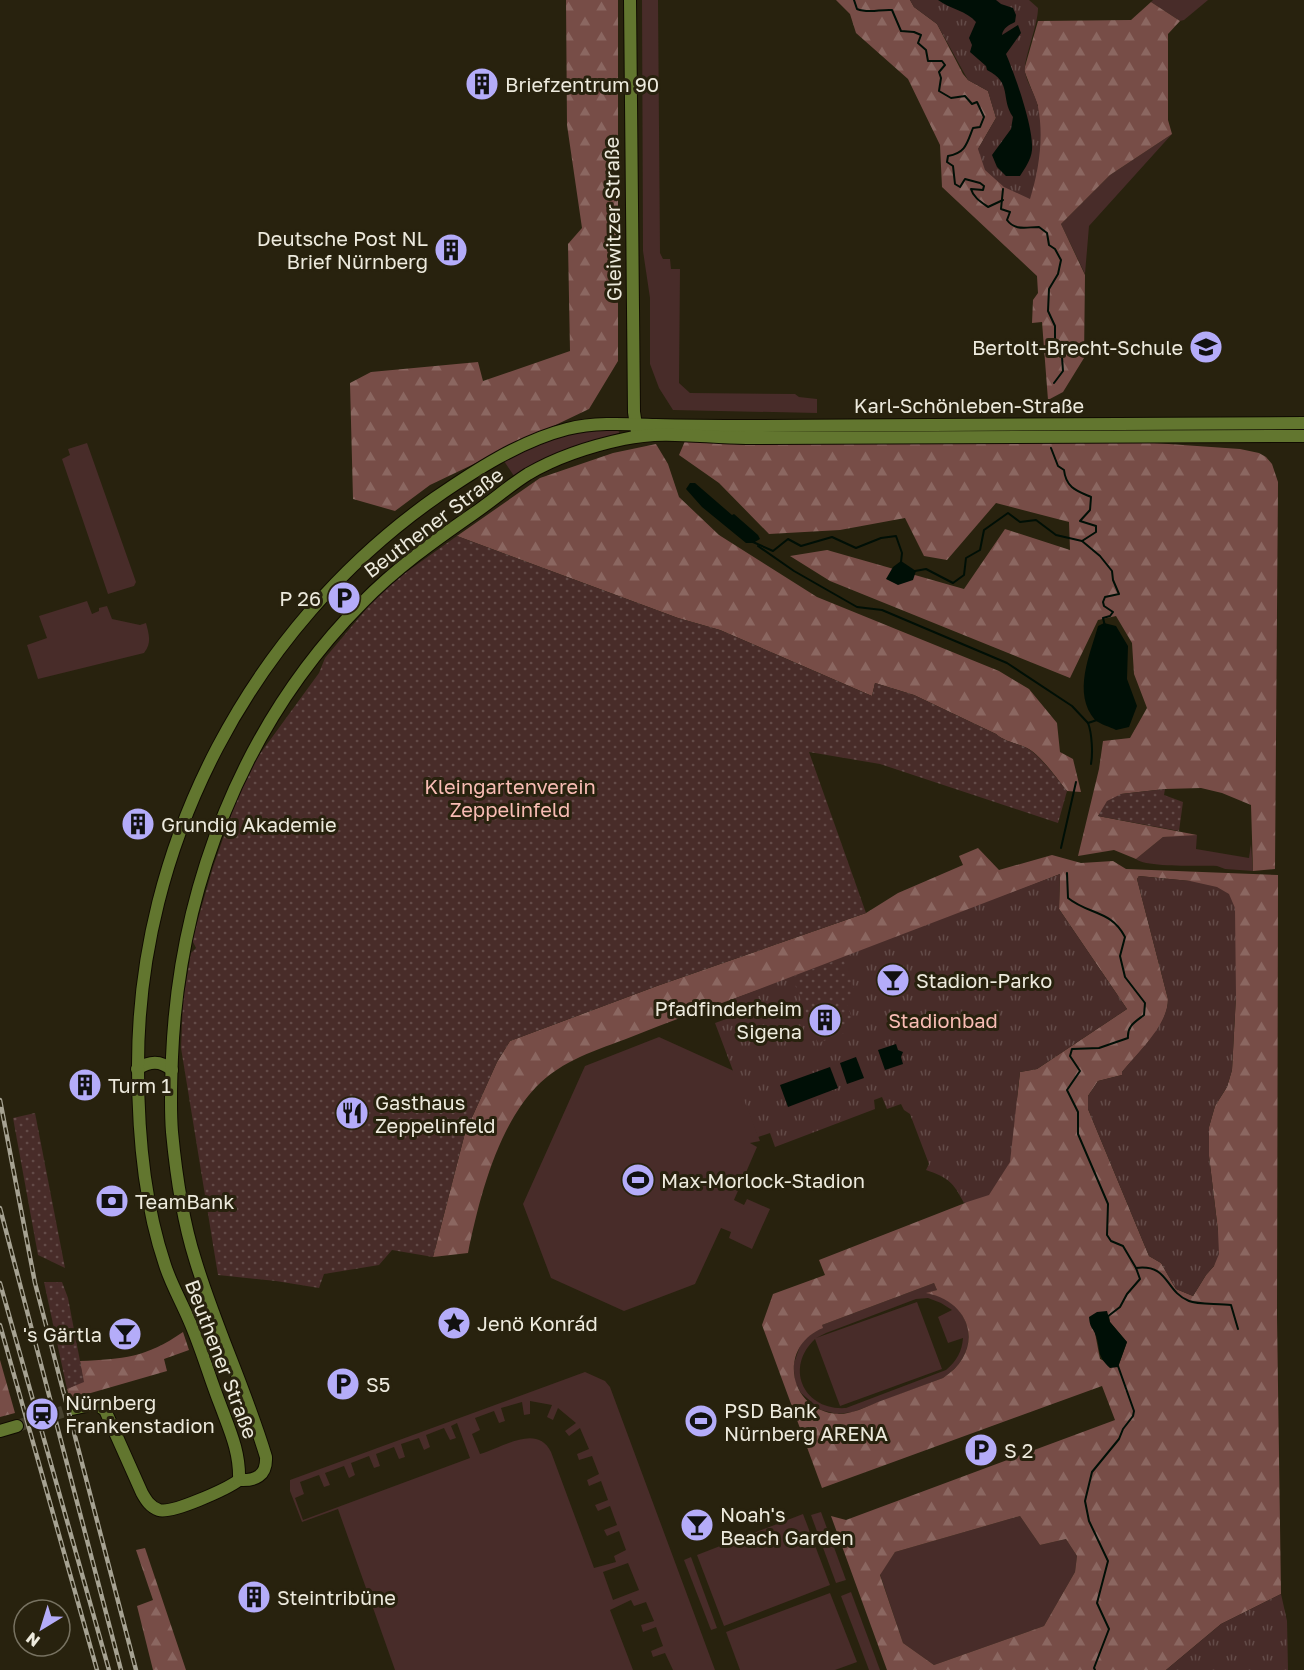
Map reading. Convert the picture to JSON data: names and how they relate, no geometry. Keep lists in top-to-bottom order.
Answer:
{
  "streets": {
    "main road": ["Gleiwitzer Straße", "Karl-Schönleben-Straße", "Beuthener Straße"]
  },
  "crossings": [
    ["Gleiwitzer Straße", "Karl-Schönleben-Straße"],
    ["Gleiwitzer Straße", "Beuthener Straße"],
    ["Karl-Schönleben-Straße", "Beuthener Straße"]
  ],
  "parks": ["Kleingartenverein Zeppelinfeld", "Stadionbad"],
  "places": {
    "building": [
      "Briefzentrum 90",
      "Deutsche Post NL Brief Nürnberg",
      "Grundig Akademie",
      "Pfadfinderheim Sigena",
      "Turm 1",
      "Steintribüne"
    ],
    "school or university": ["Bertolt-Brecht-Schule"],
    "parking": ["P 26", "S5", "S 2"],
    "bar": ["Stadion-Parko", "'s Gärtla", "Noah's Beach Garden"],
    "restaurant": ["Gasthaus Zeppelinfeld"],
    "sports": ["Max-Morlock-Stadion", "PSD Bank Nürnberg ARENA"],
    "bank": ["TeamBank"],
    "place": ["Jenö Konrád"],
    "station": ["Nürnberg Frankenstadion"]
  },
  "north": "bottom left"
}
